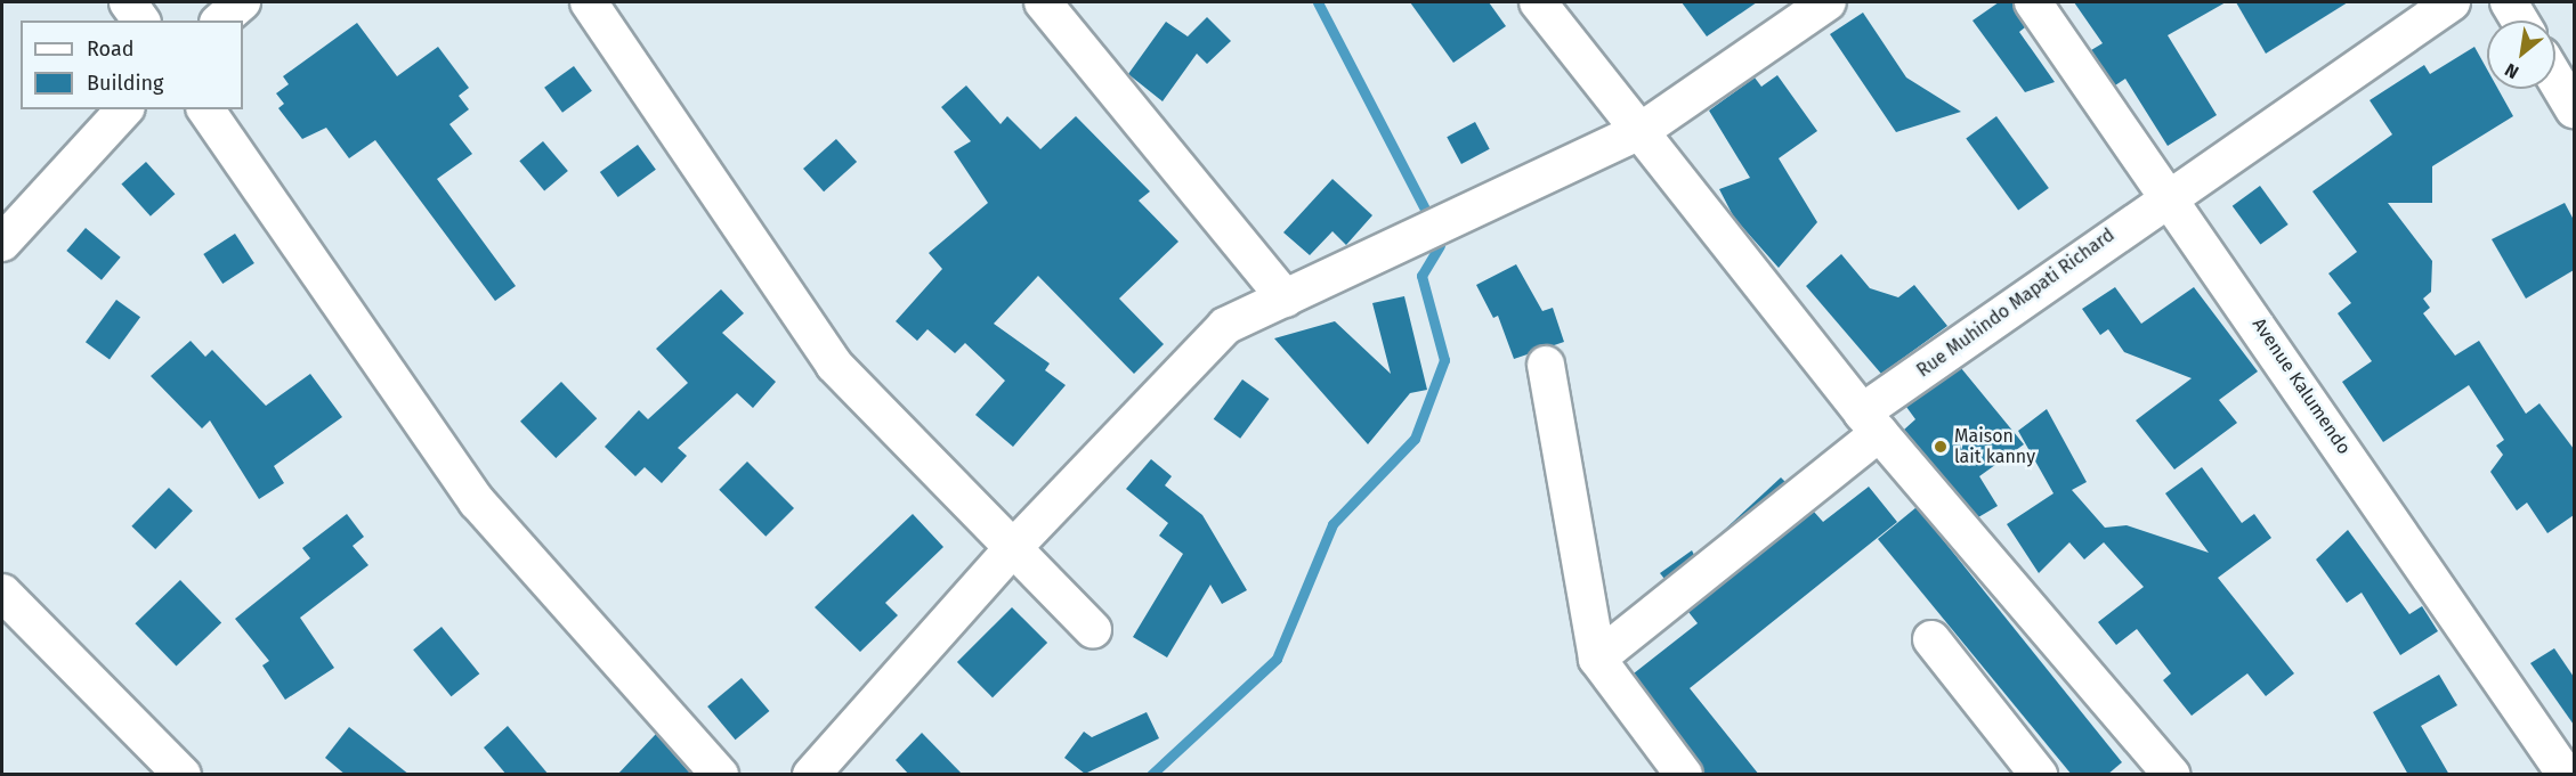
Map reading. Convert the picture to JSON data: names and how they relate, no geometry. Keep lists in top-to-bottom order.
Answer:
{
  "streets": {
    "street": ["Rue Muhindo Mapati Richard", "Avenue Kalumendo"]
  },
  "crossings": [
    ["Rue Muhindo Mapati Richard", "Avenue Kalumendo"]
  ],
  "places": ["Maison lait kanny"],
  "legend": ["Road", "Building"],
  "north": "bottom left"
}
